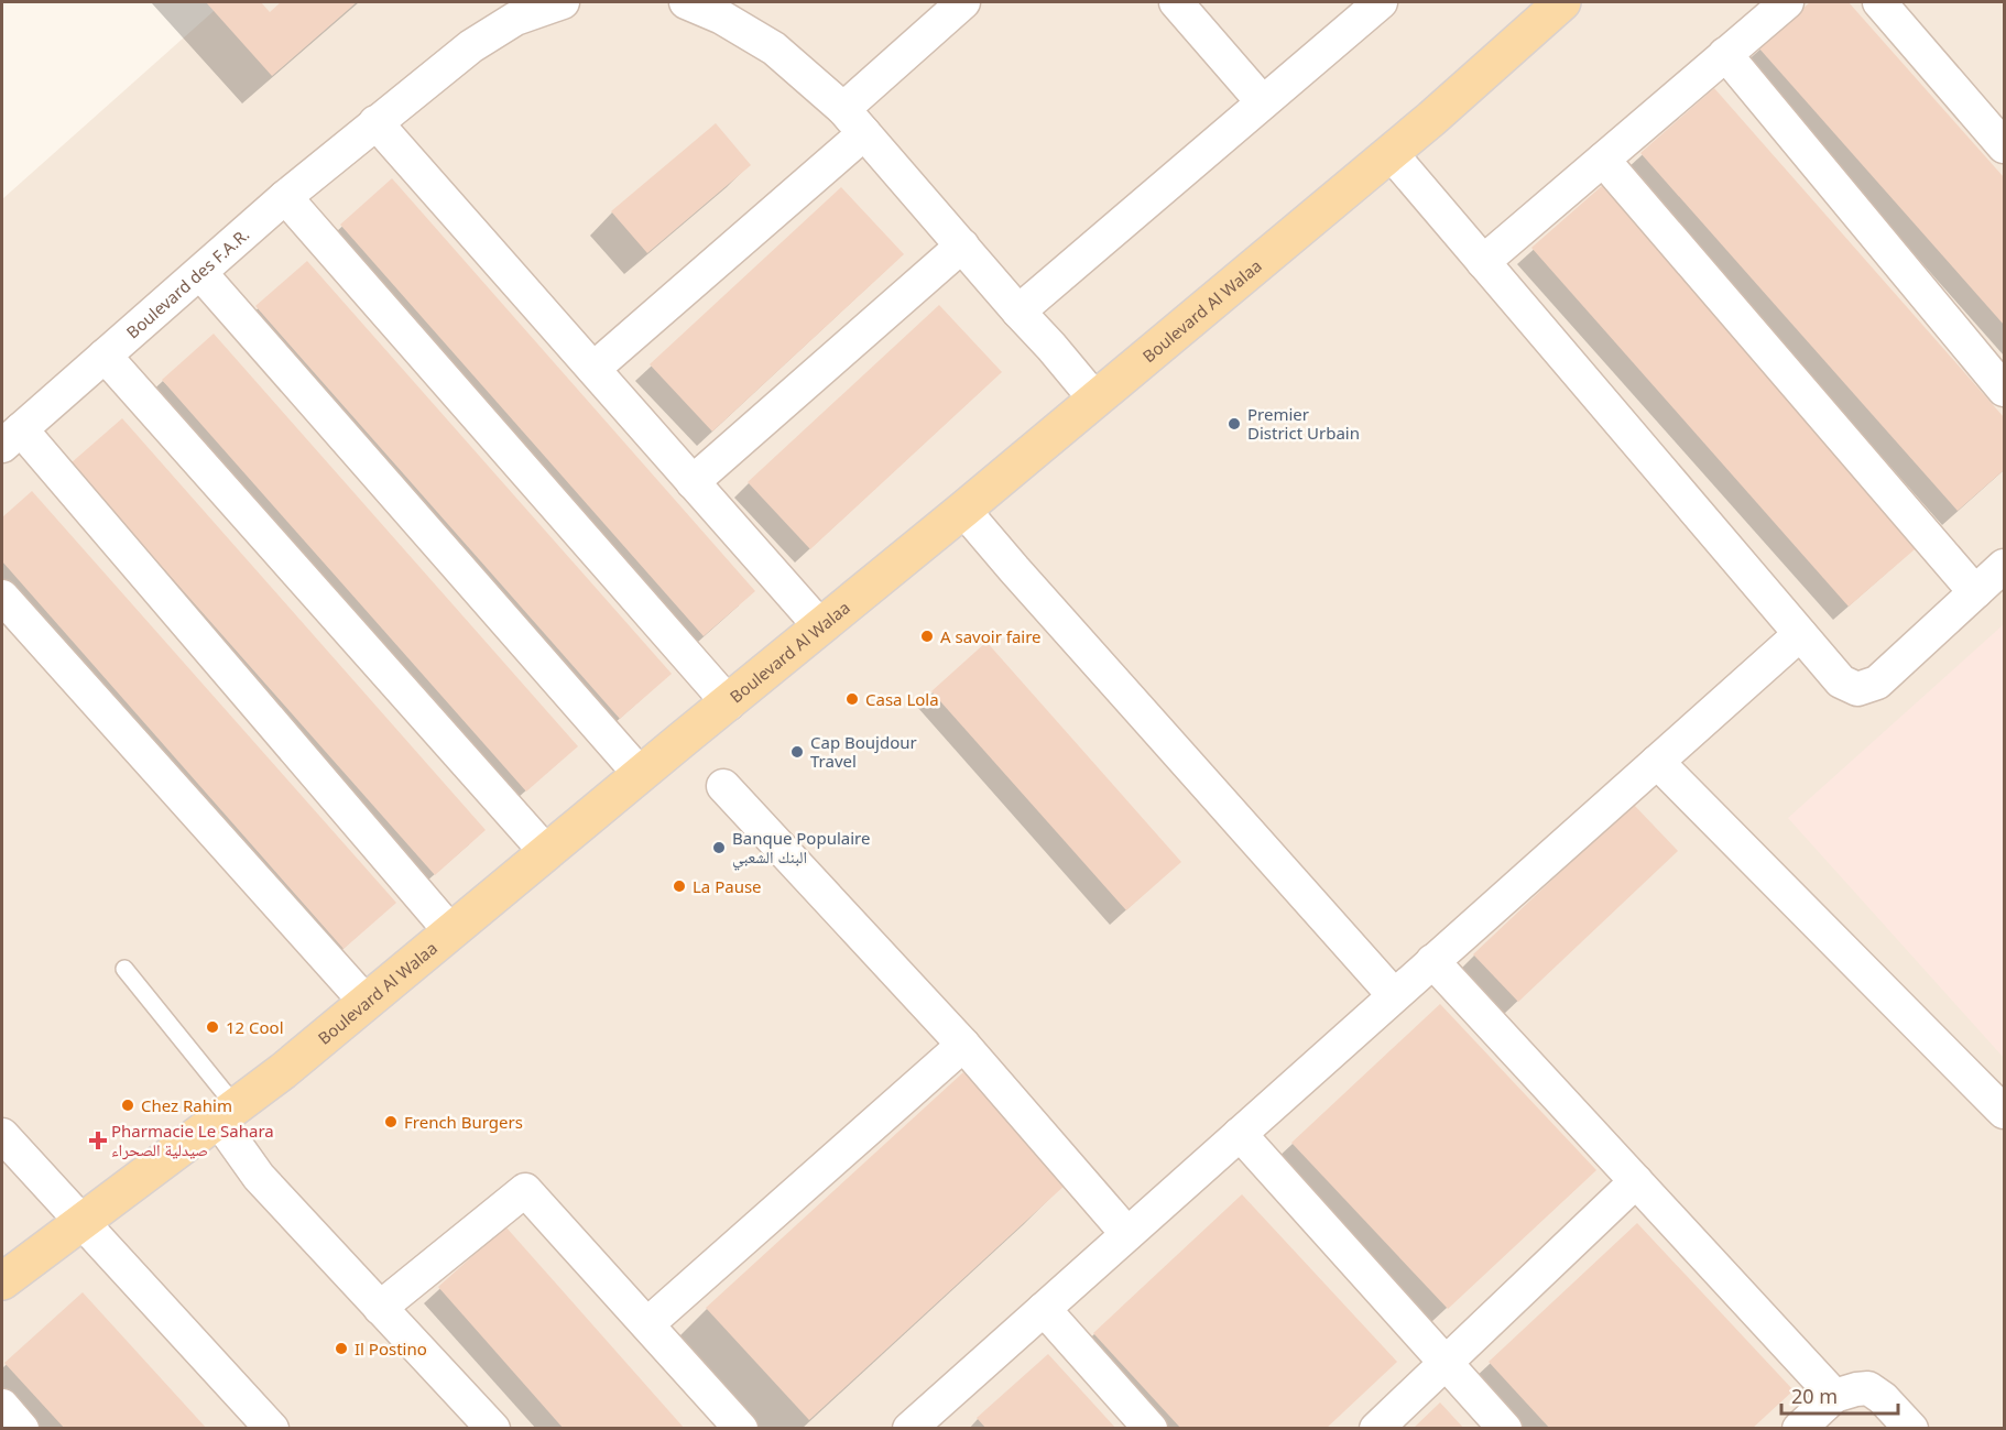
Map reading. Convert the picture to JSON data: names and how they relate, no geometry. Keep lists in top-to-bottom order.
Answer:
{
  "streets": {
    "main road": ["Boulevard Al Walaa"],
    "street": ["Boulevard des F.A.R."]
  },
  "places": {
    "other": [
      "Premier District Urbain",
      "A savoir faire",
      "Casa Lola",
      "Cap Boujdour Travel",
      "Banque Populaire البنك الشعبي",
      "La Pause",
      "12 Cool",
      "Chez Rahim",
      "French Burgers",
      "Il Postino"
    ],
    "health": ["Pharmacie Le Sahara صيدلية الصحراء"]
  },
  "scale_bar": "20 m"
}
